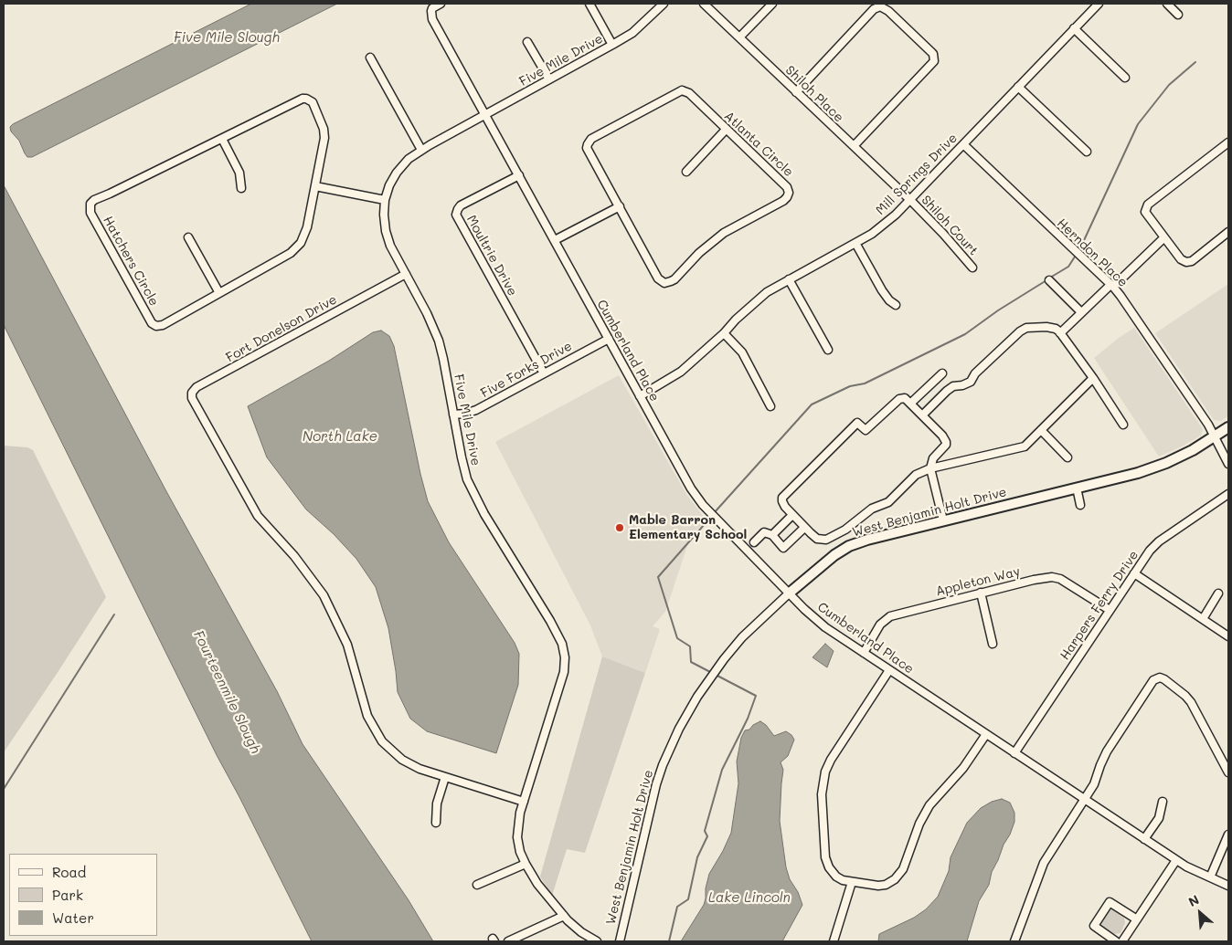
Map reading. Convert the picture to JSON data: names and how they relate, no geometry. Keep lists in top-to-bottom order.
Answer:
{
  "streets": {
    "main road": ["West Benjamin Holt Drive"],
    "street": [
      "Five Mile Drive",
      "Shiloh Place",
      "Atlanta Circle",
      "Mill Springs Drive",
      "Shiloh Court",
      "Herndon Place",
      "Moultrie Drive",
      "Hatchers Circle",
      "Fort Donelson Drive",
      "Cumberland Place",
      "Five Forks Drive",
      "Appleton Way",
      "Harpers Ferry Drive"
    ]
  },
  "crossings": [
    ["Five Mile Drive", "Fort Donelson Drive"],
    ["Five Mile Drive", "Cumberland Place"],
    ["Five Mile Drive", "Five Forks Drive"],
    ["Shiloh Place", "Mill Springs Drive"],
    ["Shiloh Place", "Shiloh Court"],
    ["Mill Springs Drive", "Shiloh Court"],
    ["Mill Springs Drive", "Herndon Place"],
    ["Mill Springs Drive", "Cumberland Place"],
    ["Herndon Place", "West Benjamin Holt Drive"],
    ["Moultrie Drive", "Cumberland Place"],
    ["Moultrie Drive", "Five Forks Drive"],
    ["Cumberland Place", "Five Forks Drive"],
    ["Cumberland Place", "West Benjamin Holt Drive"],
    ["Cumberland Place", "Appleton Way"],
    ["Cumberland Place", "Harpers Ferry Drive"],
    ["Appleton Way", "Harpers Ferry Drive"]
  ],
  "water": [
    "Five Mile Slough",
    "North Lake",
    "Fourteenmile Slough",
    "Lake Lincoln"
  ],
  "places": ["Mable Barron Elementary School"],
  "legend": ["Road", "Park", "Water"],
  "north": "top left"
}
